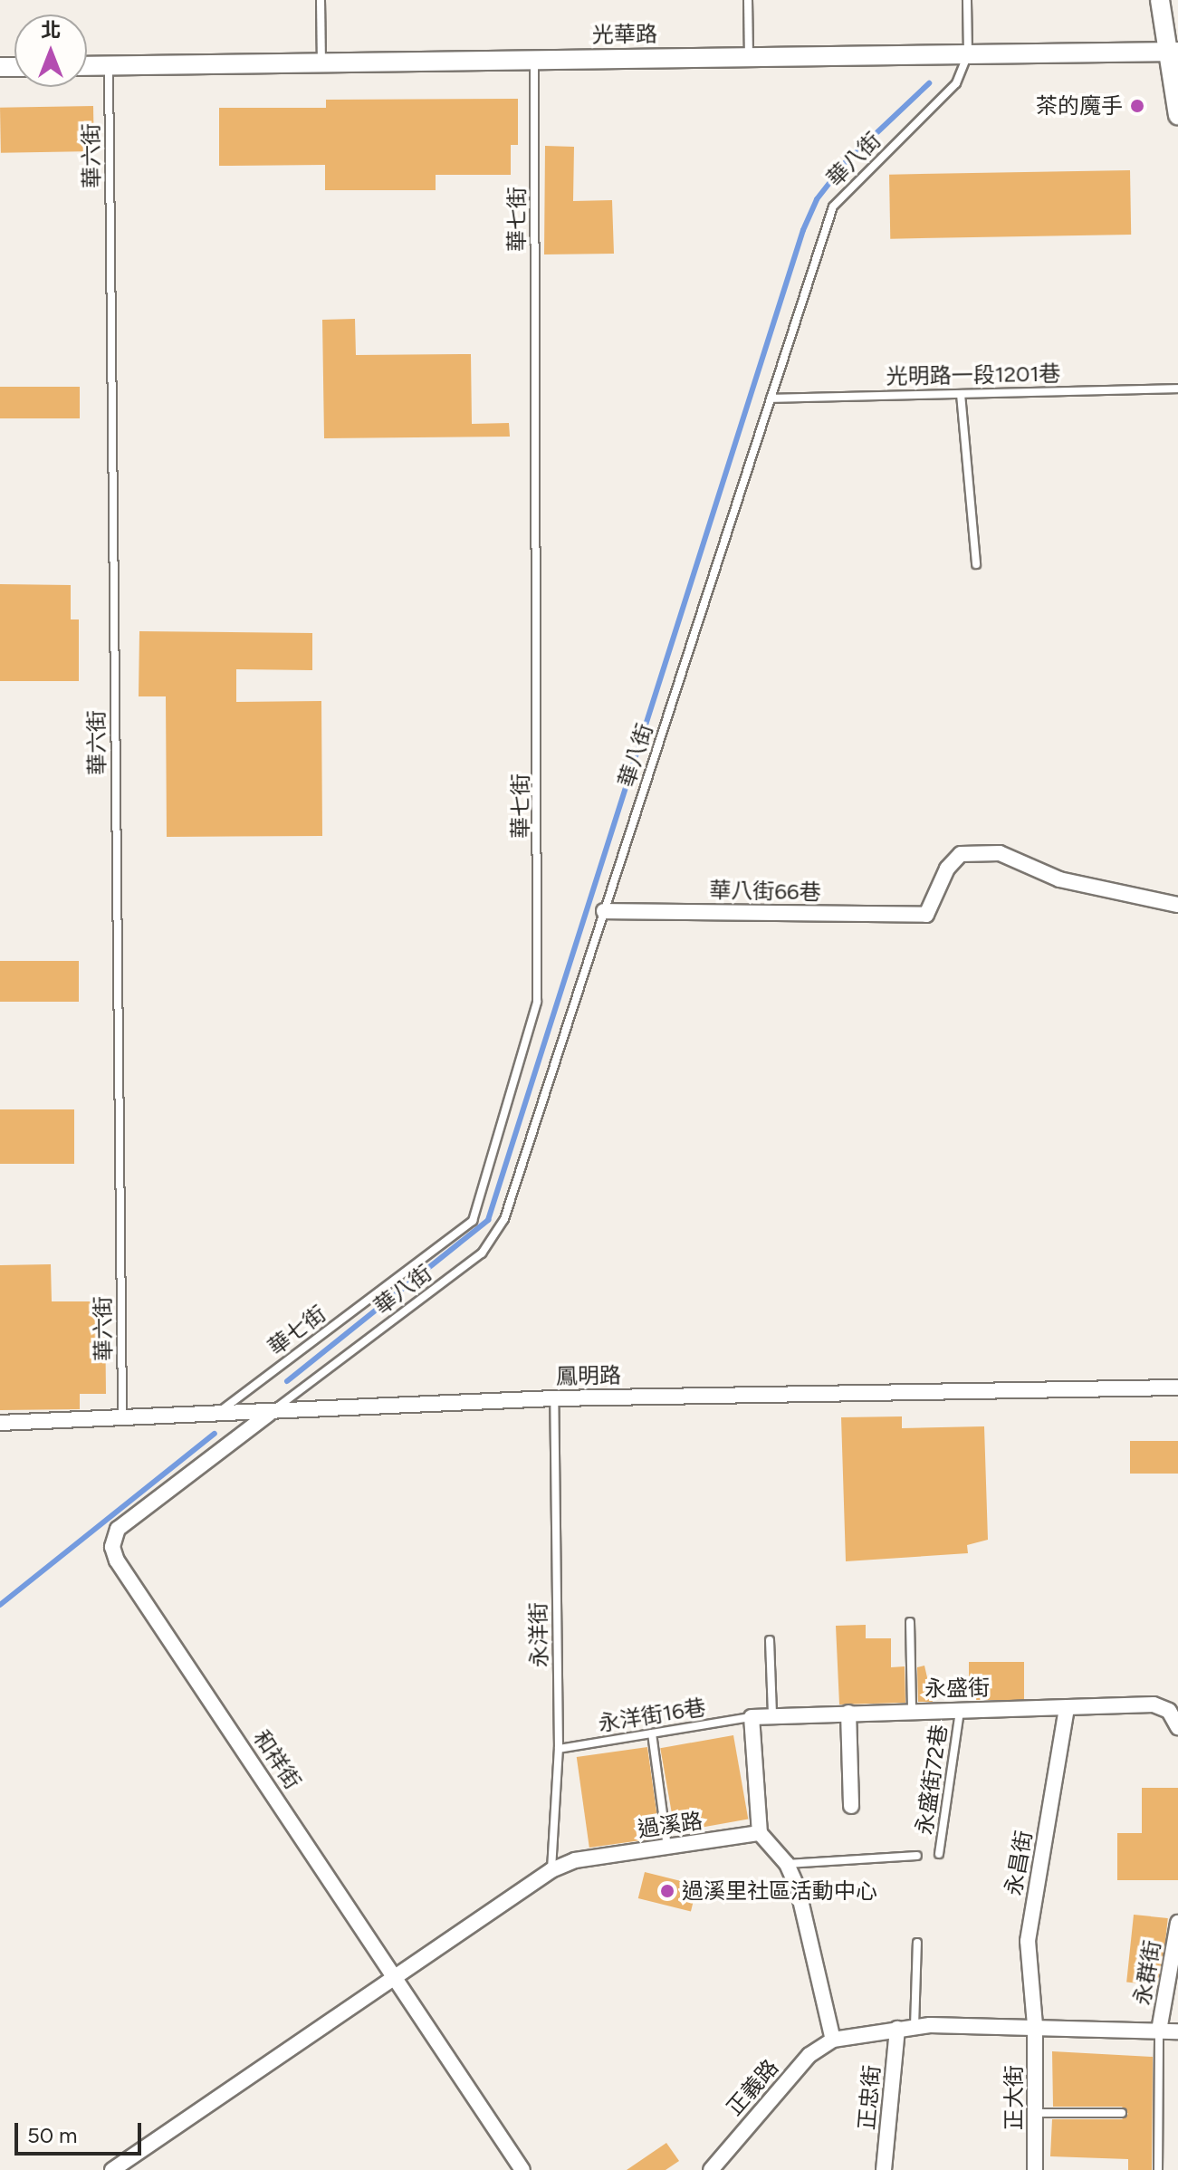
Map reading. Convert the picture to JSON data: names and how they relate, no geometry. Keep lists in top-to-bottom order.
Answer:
{
  "streets": {
    "street": [
      "光華路",
      "華八街66巷",
      "鳳明路",
      "永盛街",
      "和祥街",
      "過溪路",
      "永昌街",
      "永群街",
      "正義路",
      "正忠街",
      "正大街"
    ],
    "lane": [
      "華六街",
      "華八街",
      "華七街",
      "光明路一段1201巷",
      "永洋街",
      "永洋街16巷",
      "永盛街72巷"
    ]
  },
  "crossings": [
    ["光華路", "華六街"],
    ["光華路", "華八街"],
    ["光華路", "華七街"],
    ["華六街", "鳳明路"],
    ["華八街", "光明路一段1201巷"],
    ["華八街", "華八街66巷"],
    ["華八街", "鳳明路"],
    ["華八街", "和祥街"],
    ["華七街", "鳳明路"],
    ["鳳明路", "永洋街"],
    ["鳳明路", "和祥街"],
    ["永洋街", "永洋街16巷"],
    ["永洋街", "過溪路"],
    ["永盛街", "永洋街16巷"],
    ["永盛街", "永盛街72巷"],
    ["永盛街", "永昌街"],
    ["和祥街", "過溪路"],
    ["永昌街", "正大街"]
  ],
  "places": ["茶的魔手", "過溪里社區活動中心"],
  "scale_bar": "50 m",
  "north": "top"
}
